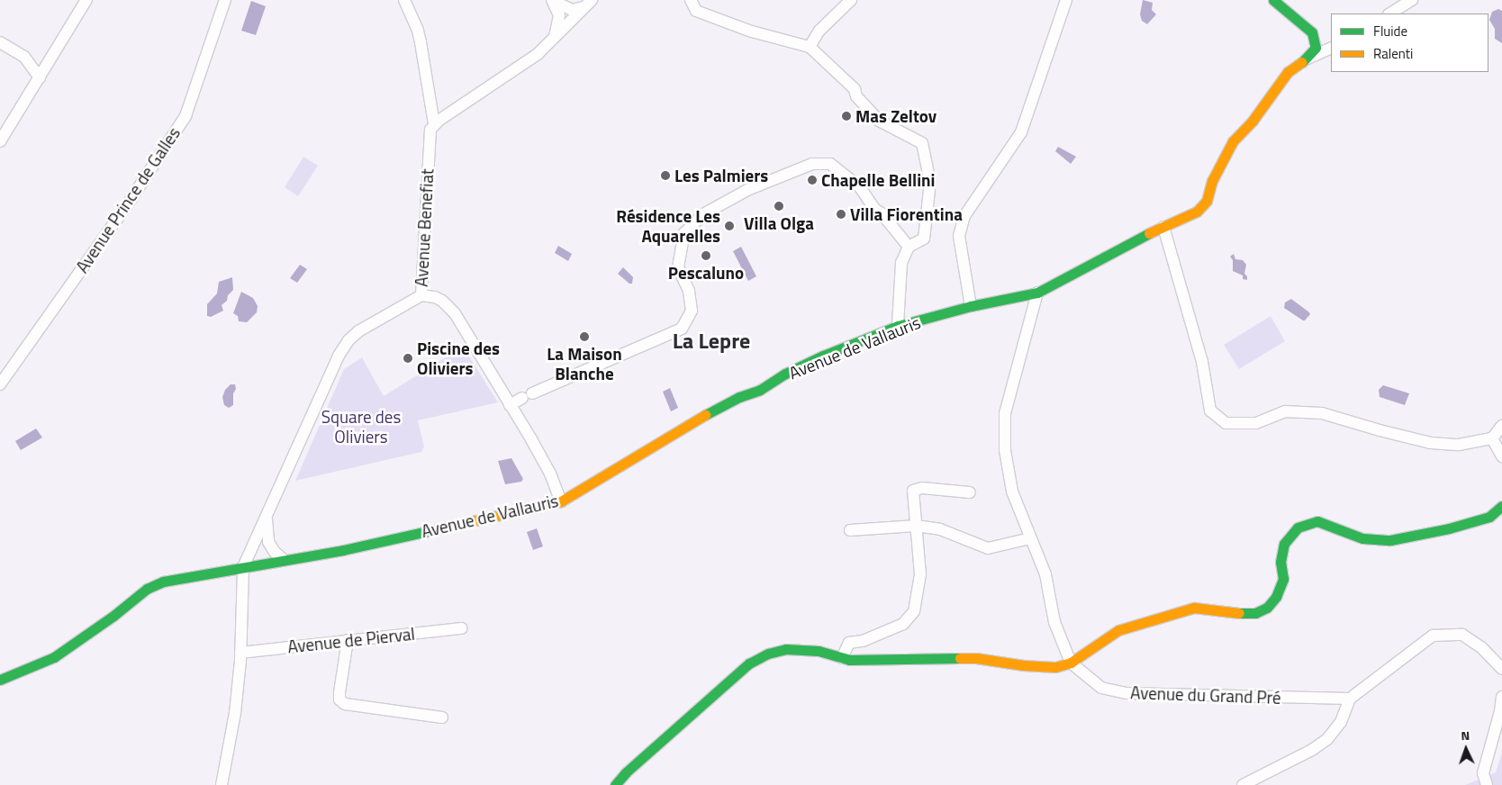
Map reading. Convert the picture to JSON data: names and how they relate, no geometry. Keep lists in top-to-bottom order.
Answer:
{
  "streets": {
    "main road": ["Avenue de Vallauris"],
    "street": [
      "Avenue Prince de Galles",
      "Avenue Benefiat",
      "Avenue de Pierval",
      "Avenue du Grand Pré"
    ]
  },
  "crossings": [
    ["Avenue Benefiat", "Avenue de Vallauris"]
  ],
  "districts": ["La Lepre"],
  "parks": ["Square des Oliviers"],
  "places": [
    "Mas Zeltov",
    "Les Palmiers",
    "Chapelle Bellini",
    "Villa Olga",
    "Villa Fiorentina",
    "Résidence Les Aquarelles",
    "Pescaluno",
    "La Maison Blanche",
    "Piscine des Oliviers"
  ],
  "legend": ["Fluide", "Ralenti"],
  "north": "top"
}
